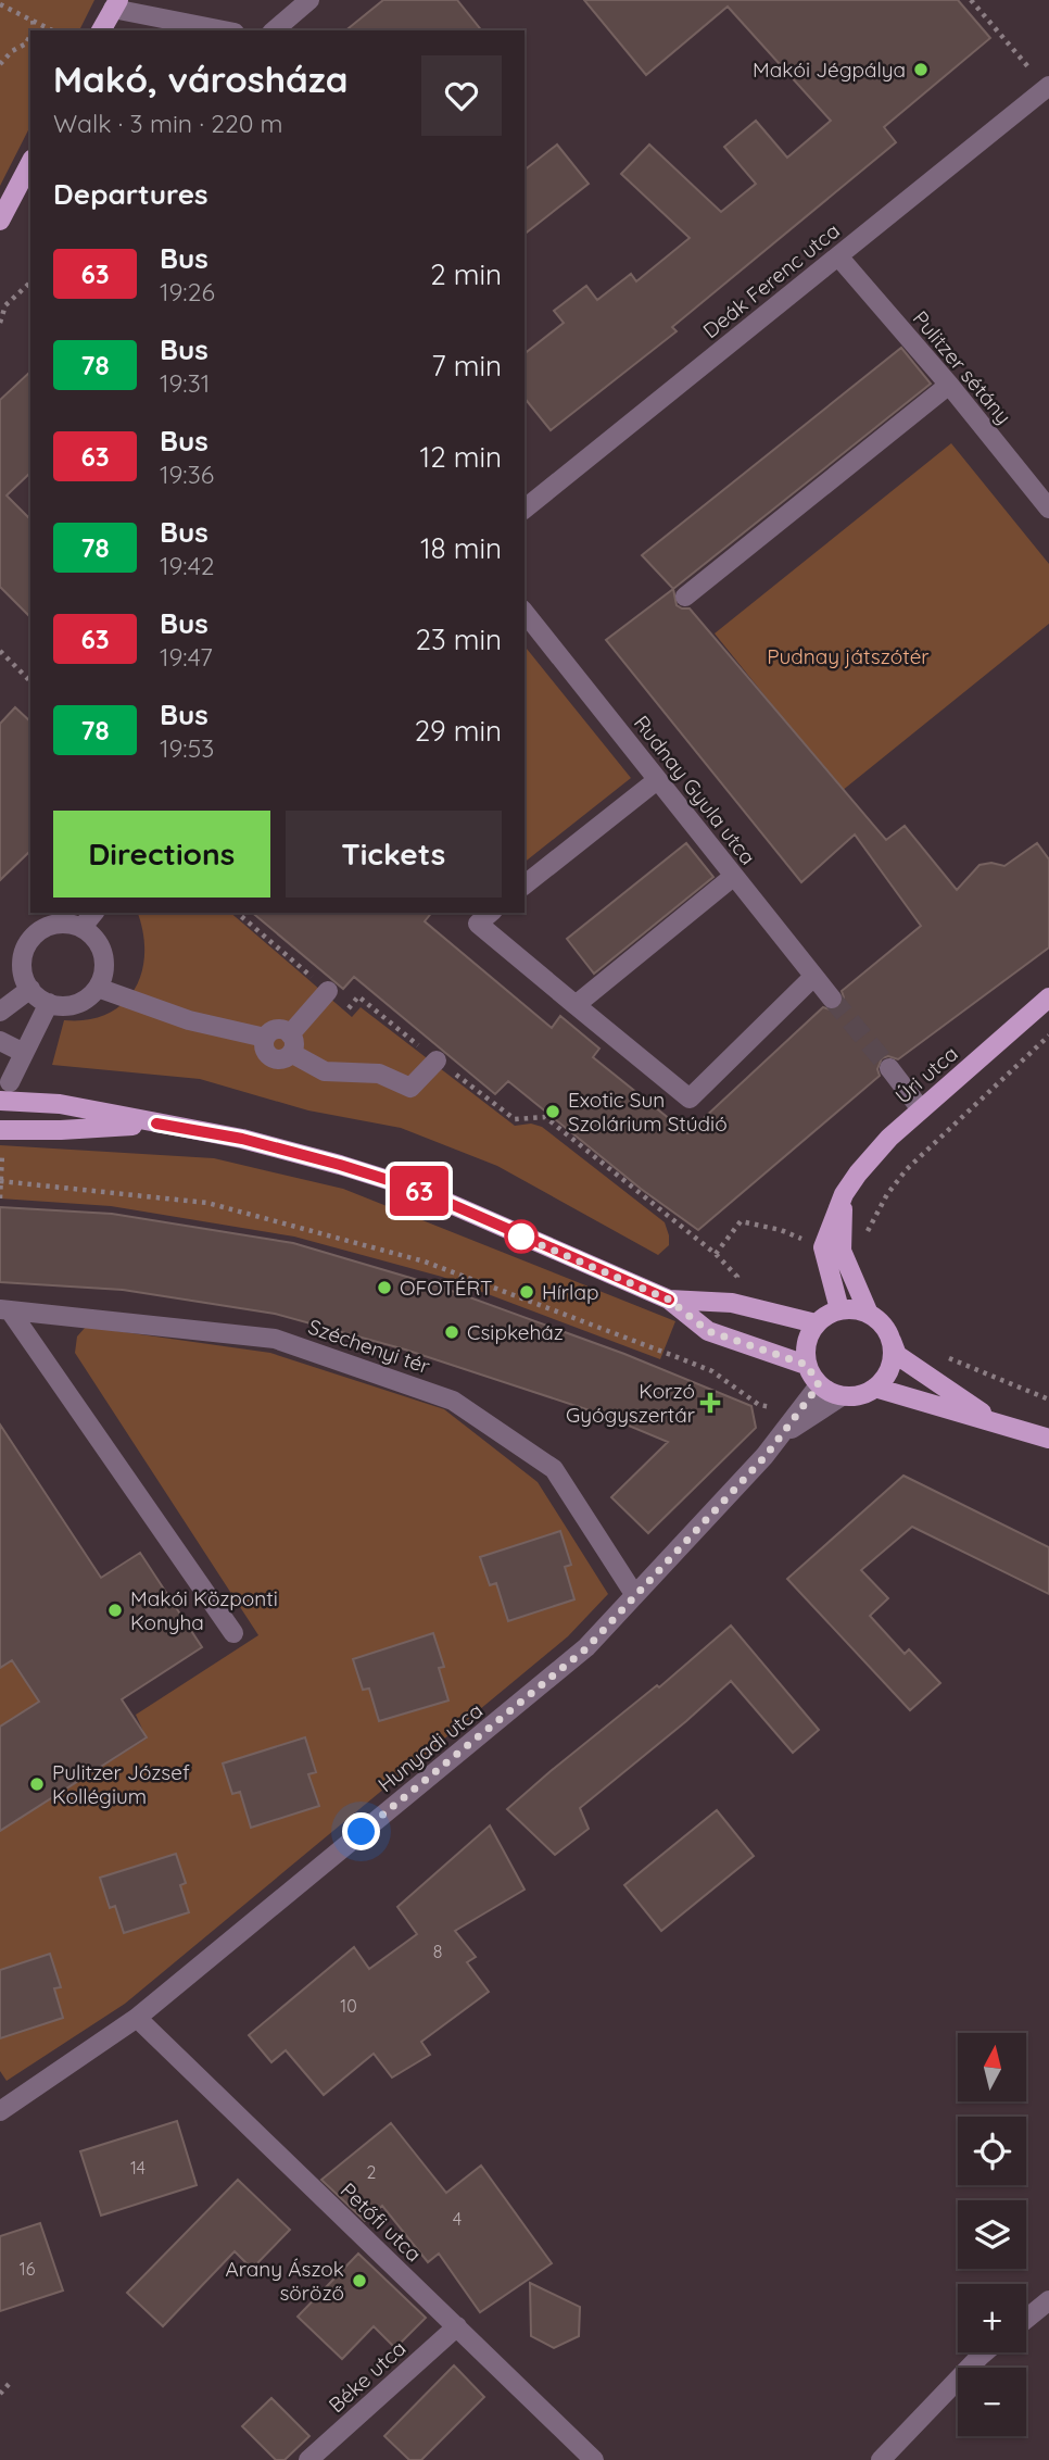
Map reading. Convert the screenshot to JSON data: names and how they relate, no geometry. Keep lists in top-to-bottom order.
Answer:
{
  "streets": {
    "main road": ["Úri utca"],
    "street": [
      "Deák Ferenc utca",
      "Pulitzer sétány",
      "Rudnay Gyula utca",
      "Széchenyi tér",
      "Hunyadi utca",
      "Petőfi utca",
      "Béke utca"
    ]
  },
  "crossings": [
    ["Deák Ferenc utca", "Pulitzer sétány"],
    ["Úri utca", "Hunyadi utca"],
    ["Széchenyi tér", "Hunyadi utca"],
    ["Hunyadi utca", "Petőfi utca"],
    ["Petőfi utca", "Béke utca"]
  ],
  "parks": ["Pudnay játszótér"],
  "places": {
    "other": [
      "Makói Jégpálya",
      "Exotic Sun Szolárium Stúdió",
      "OFOTÉRT",
      "Hírlap",
      "Csipkeház",
      "Makói Központi Konyha",
      "Pulitzer József Kollégium",
      "Arany Ászok söröző"
    ],
    "health": ["Korzó Gyógyszertár"]
  },
  "lines": ["bus line 63"],
  "house_numbers": [
    "8",
    "10",
    "14",
    "2",
    "4",
    "16"
  ],
  "north": "top",
  "page": {
    "on_map": "63",
    "heading": [
      ["Makó, városháza", "Walk · 3 min · 220 m"],
      "Departures"
    ],
    "list": [
      {
        "mark": "63",
        "name": "Bus",
        "note": "19:26",
        "value": "2 min"
      },
      {
        "mark": "78",
        "name": "Bus",
        "note": "19:31",
        "value": "7 min"
      },
      {
        "mark": "63",
        "name": "Bus",
        "note": "19:36",
        "value": "12 min"
      },
      {
        "mark": "78",
        "name": "Bus",
        "note": "19:42",
        "value": "18 min"
      },
      {
        "mark": "63",
        "name": "Bus",
        "note": "19:47",
        "value": "23 min"
      },
      {
        "mark": "78",
        "name": "Bus",
        "note": "19:53",
        "value": "29 min"
      }
    ],
    "buttons": ["Directions", "Tickets"],
    "map_buttons": ["+", "−"]
  }
}
